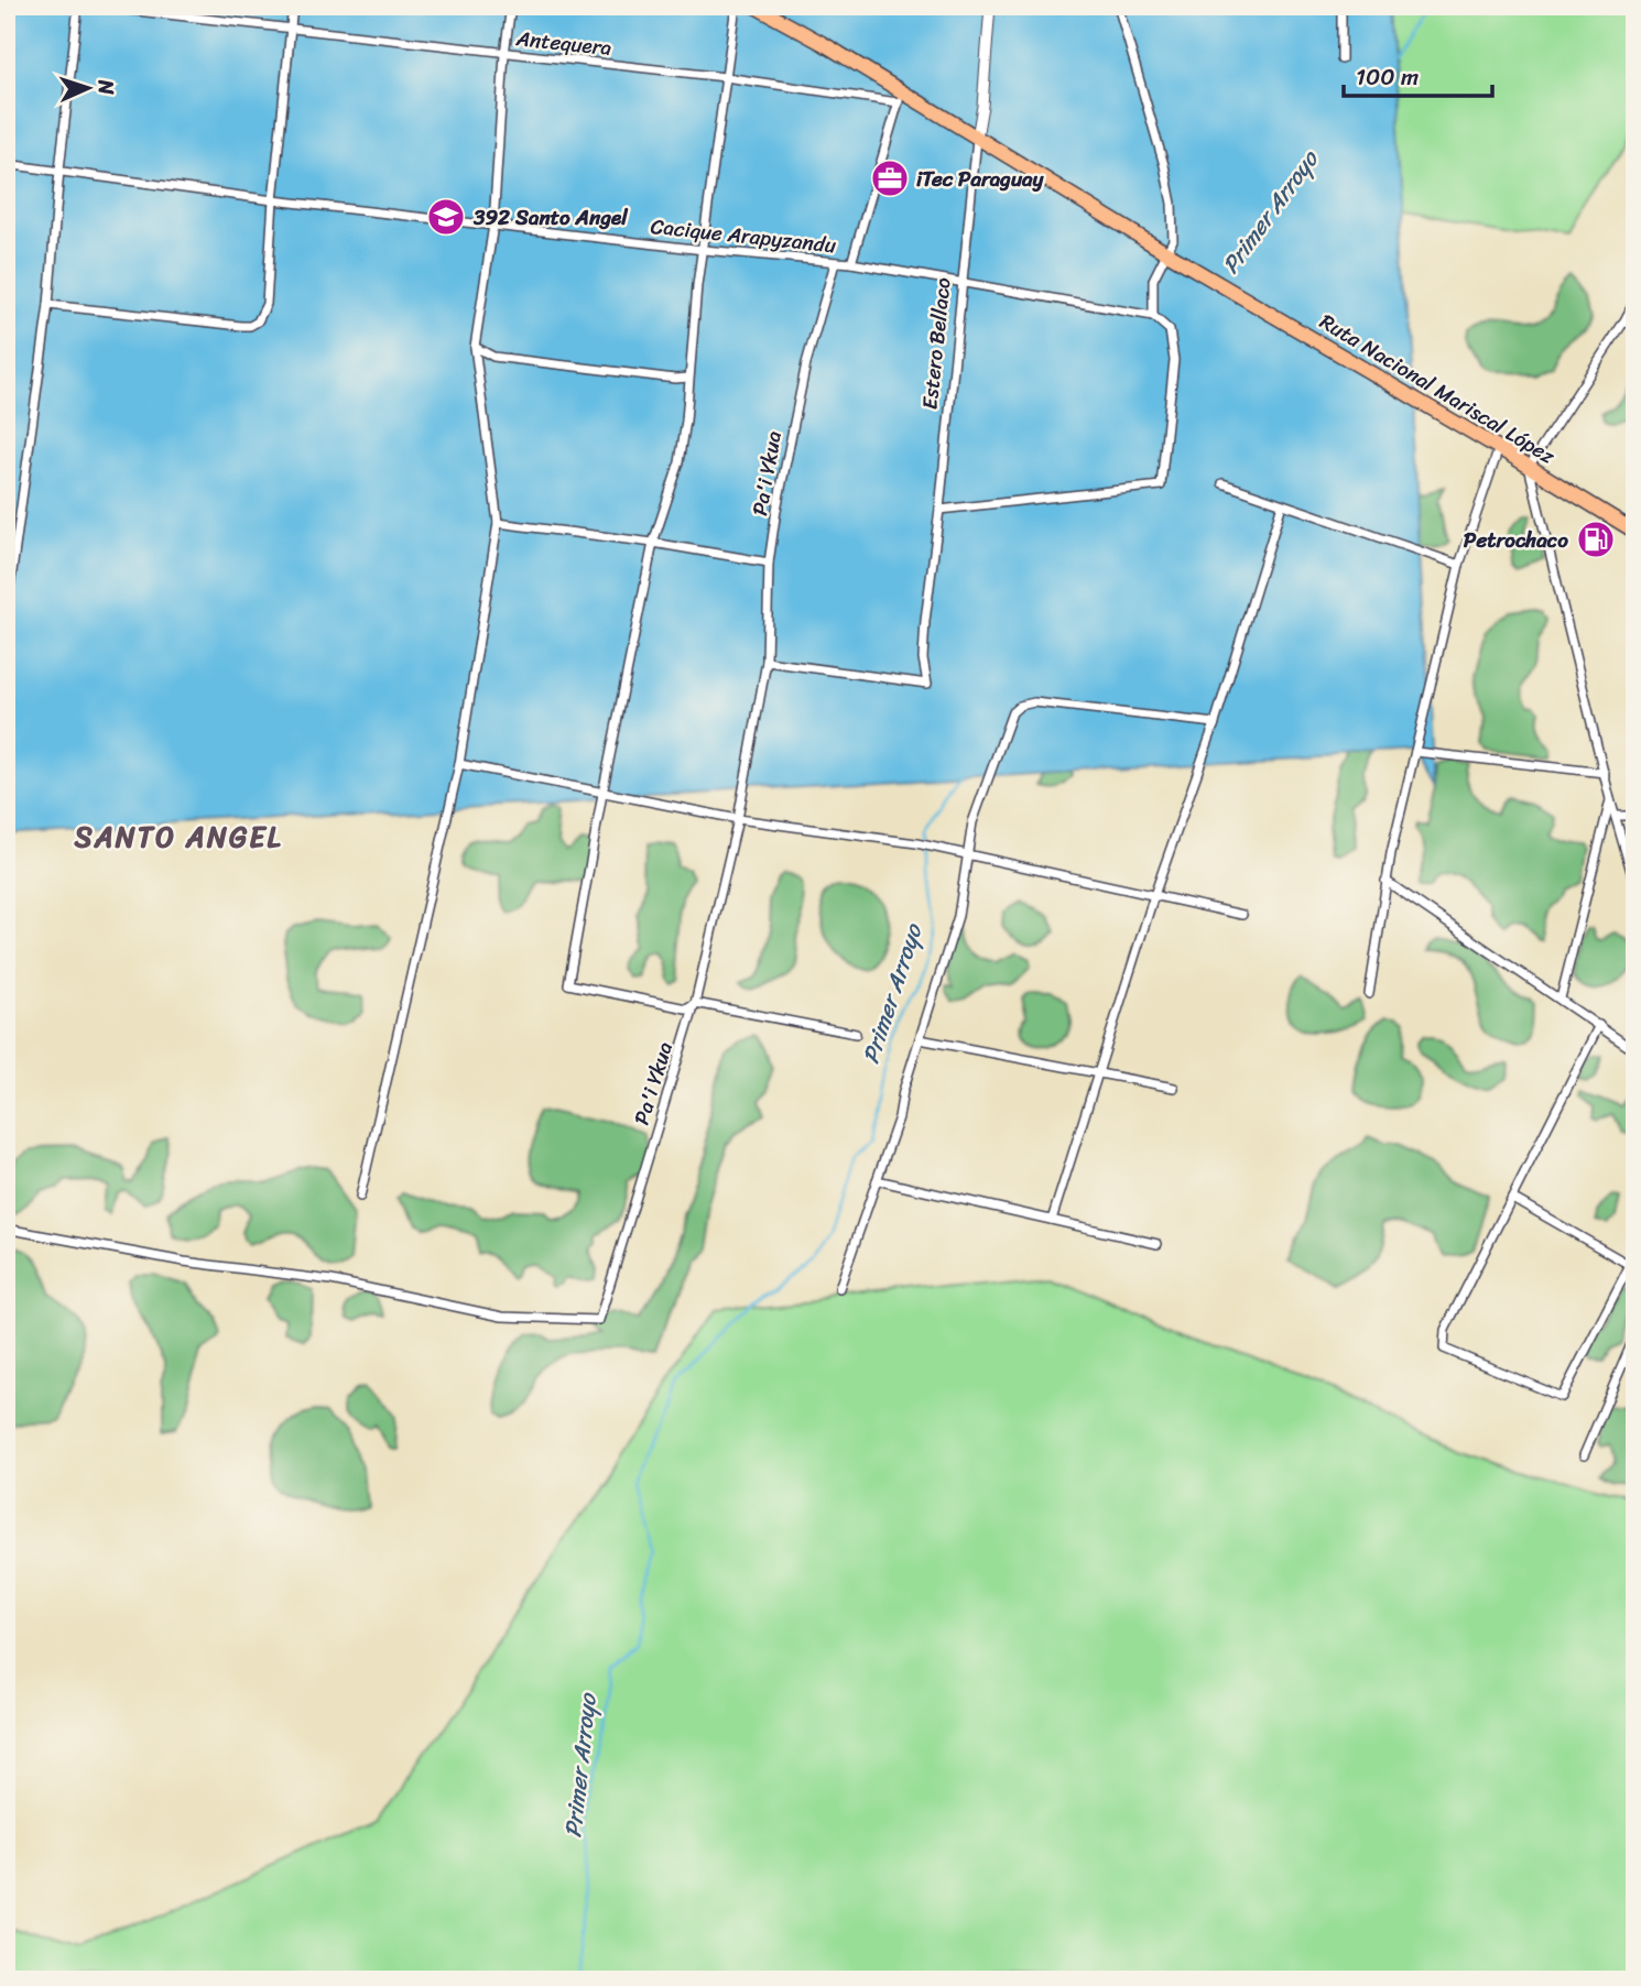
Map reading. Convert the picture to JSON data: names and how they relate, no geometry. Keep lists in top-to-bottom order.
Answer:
{
  "streets": {
    "highway": ["Ruta Nacional Mariscal López"],
    "street": [
      "Antequera",
      "Cacique Arapyzandu",
      "Estero Bellaco",
      "Pa'i Ykua"
    ]
  },
  "crossings": [
    ["Antequera", "Ruta Nacional Mariscal López"],
    ["Cacique Arapyzandu", "Estero Bellaco"],
    ["Cacique Arapyzandu", "Pa'i Ykua"],
    ["Estero Bellaco", "Ruta Nacional Mariscal López"],
    ["Estero Bellaco", "Pa'i Ykua"]
  ],
  "districts": ["SANTO ANGEL"],
  "water": ["Primer Arroyo"],
  "places": {
    "office": ["iTec Paraguay"],
    "school or university": ["392 Santo Angel"],
    "fuel station": ["Petrochaco"]
  },
  "scale_bar": "100 m",
  "north": "right"
}
